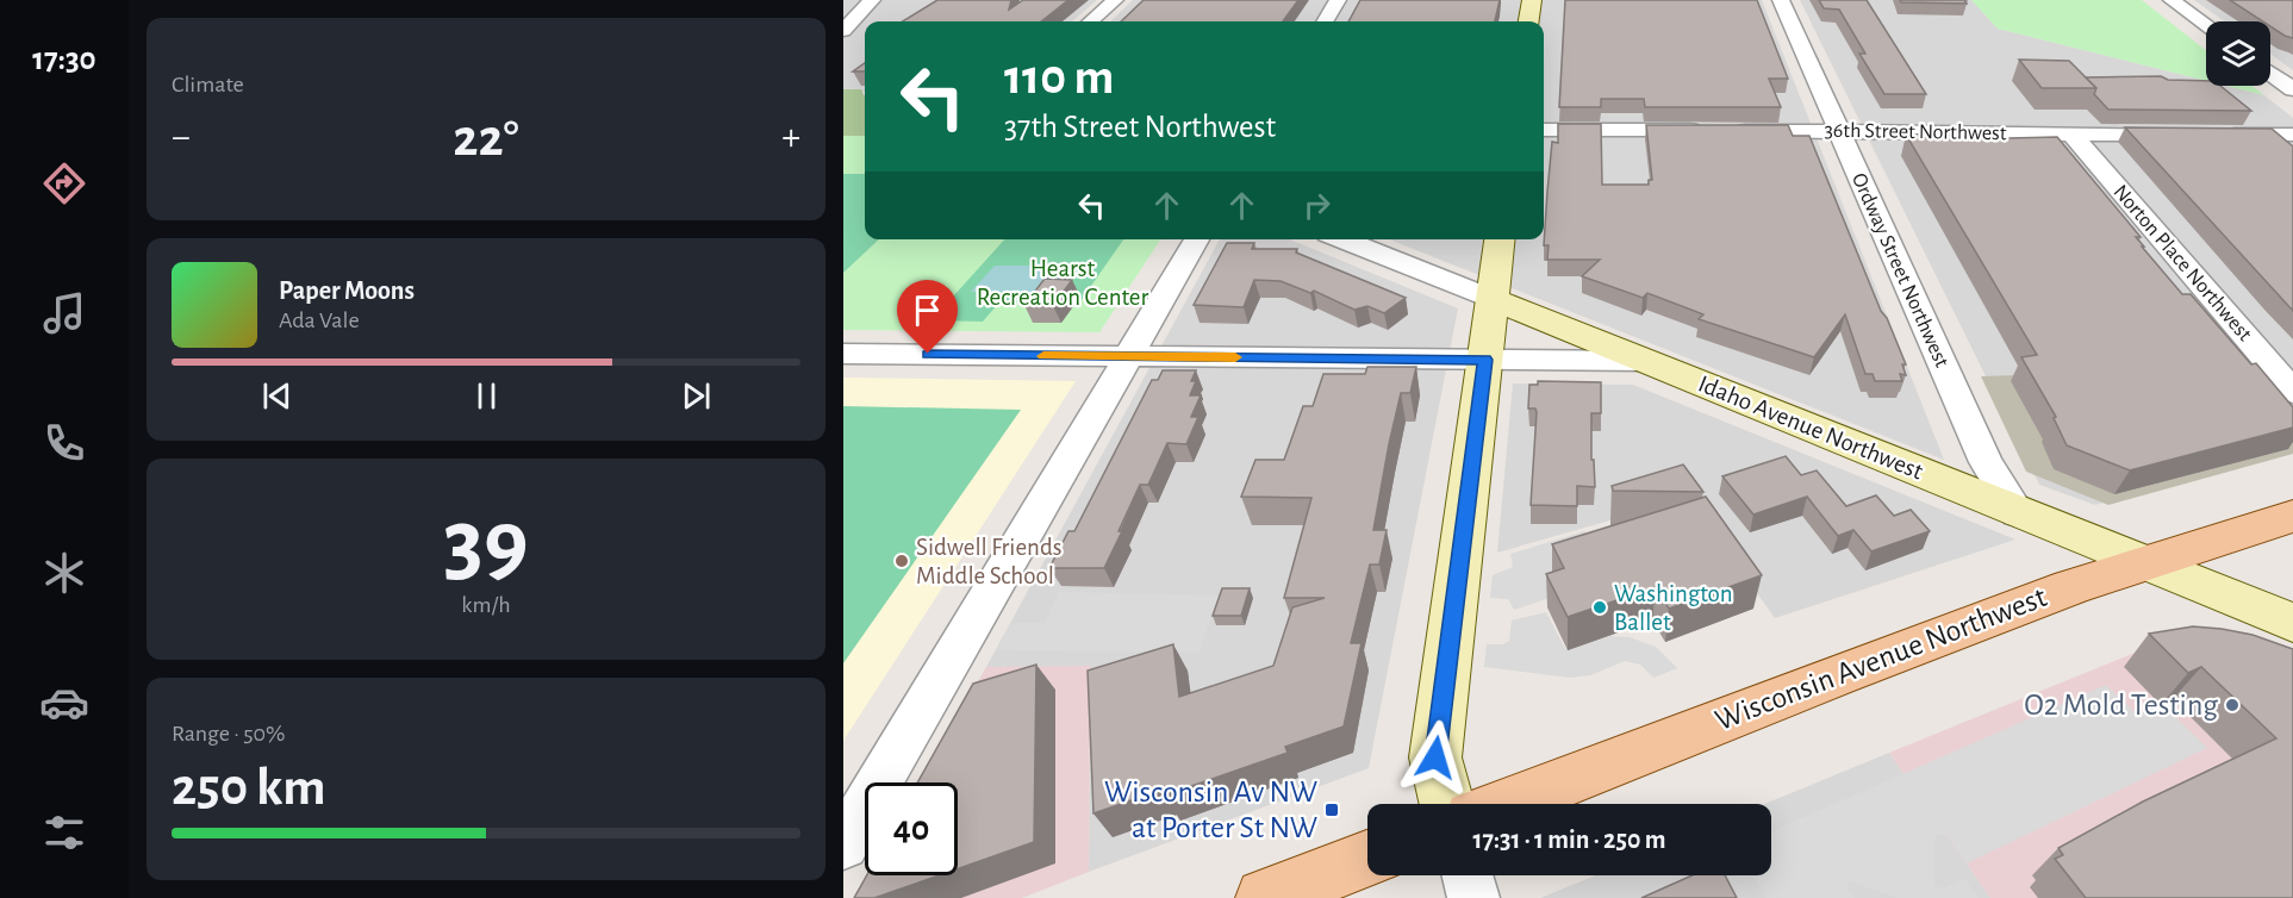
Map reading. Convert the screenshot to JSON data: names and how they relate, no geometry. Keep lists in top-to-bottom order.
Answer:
{
  "streets": {
    "main road": ["Wisconsin Avenue Northwest"],
    "street": [
      "36th Street Northwest",
      "Norton Place Northwest",
      "Ordway Street Northwest",
      "Idaho Avenue Northwest"
    ]
  },
  "crossings": [
    ["36th Street Northwest", "Norton Place Northwest"],
    ["36th Street Northwest", "Ordway Street Northwest"],
    ["Ordway Street Northwest", "Idaho Avenue Northwest"],
    ["Idaho Avenue Northwest", "Wisconsin Avenue Northwest"]
  ],
  "parks": ["Hearst Recreation Center"],
  "places": {
    "other": ["Sidwell Friends Middle School", "Washington Ballet", "O2 Mold Testing"],
    "transit": ["Wisconsin Av NW at Porter St NW"]
  },
  "page": {
    "tabs": "17:30",
    "tile": [
      "Climate",
      ["39", "km/h"],
      ["Range · 50%", "250 km"]
    ],
    "turn": ["110 m", "37th Street Northwest"],
    "heat": ["−", "22°", "+"],
    "song": ["Paper Moons", "Ada Vale"],
    "limit": "40",
    "trip": "17:31 · 1 min · 250 m"
  }
}
